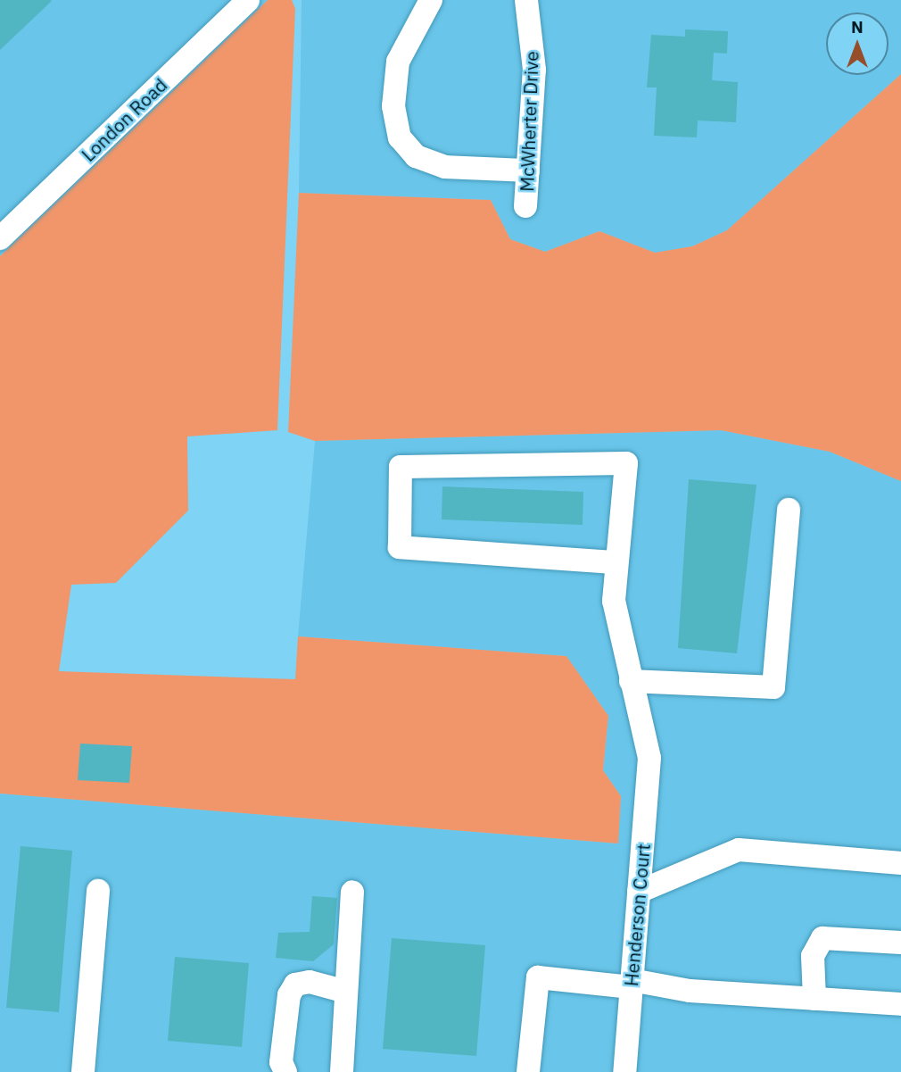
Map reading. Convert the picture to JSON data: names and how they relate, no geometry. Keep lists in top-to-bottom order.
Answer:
{
  "streets": {
    "street": ["London Road", "McWherter Drive", "Henderson Court"]
  },
  "north": "top"
}
